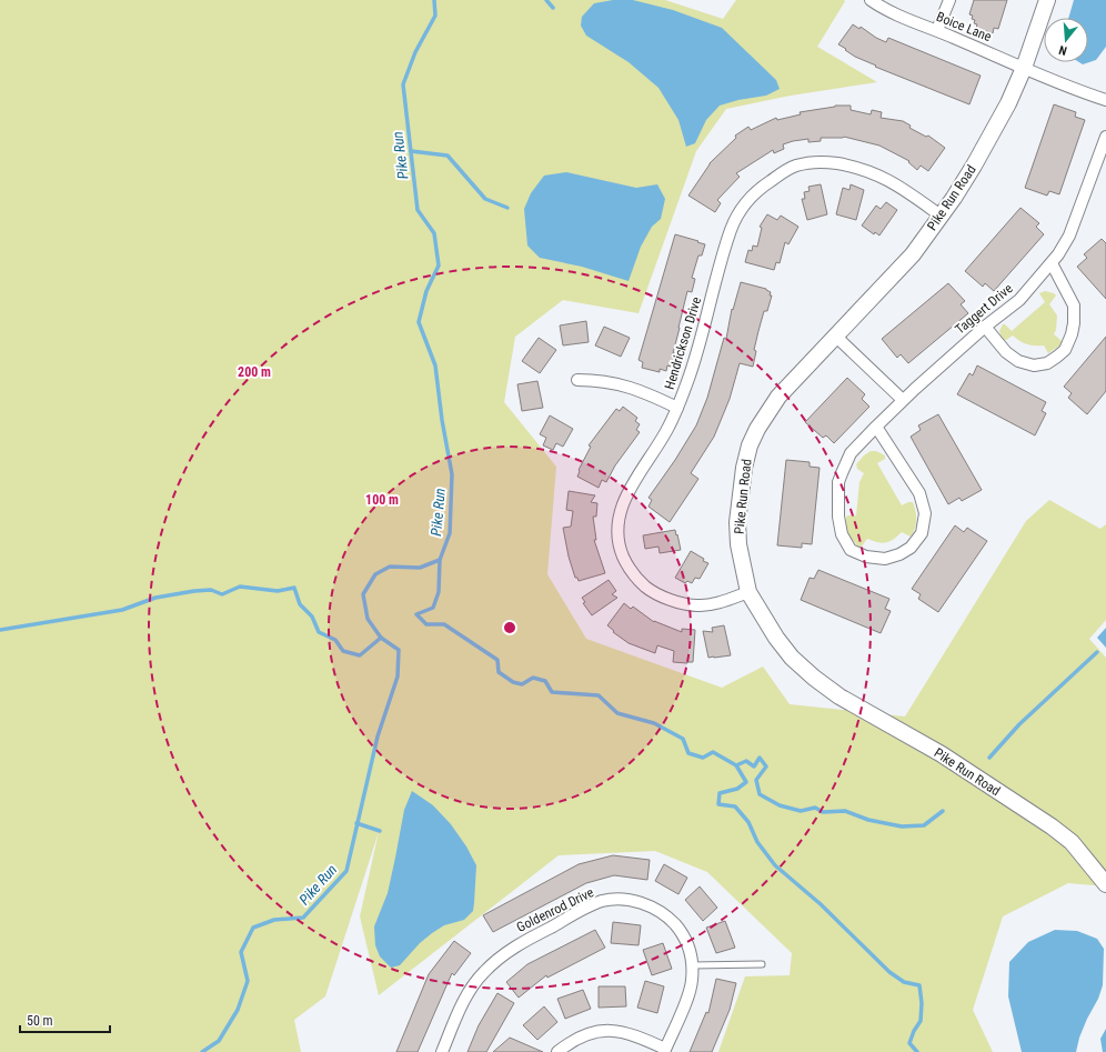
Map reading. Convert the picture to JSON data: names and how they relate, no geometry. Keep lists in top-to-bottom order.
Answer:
{
  "streets": {
    "street": [
      "Boice Lane",
      "Pike Run Road",
      "Taggert Drive",
      "Hendrickson Drive",
      "Goldenrod Drive"
    ]
  },
  "crossings": [
    ["Boice Lane", "Pike Run Road"],
    ["Pike Run Road", "Hendrickson Drive"]
  ],
  "water": ["Pike Run"],
  "scale_bar": "50 m",
  "north": "bottom",
  "rings": ["200 m", "100 m"]
}
